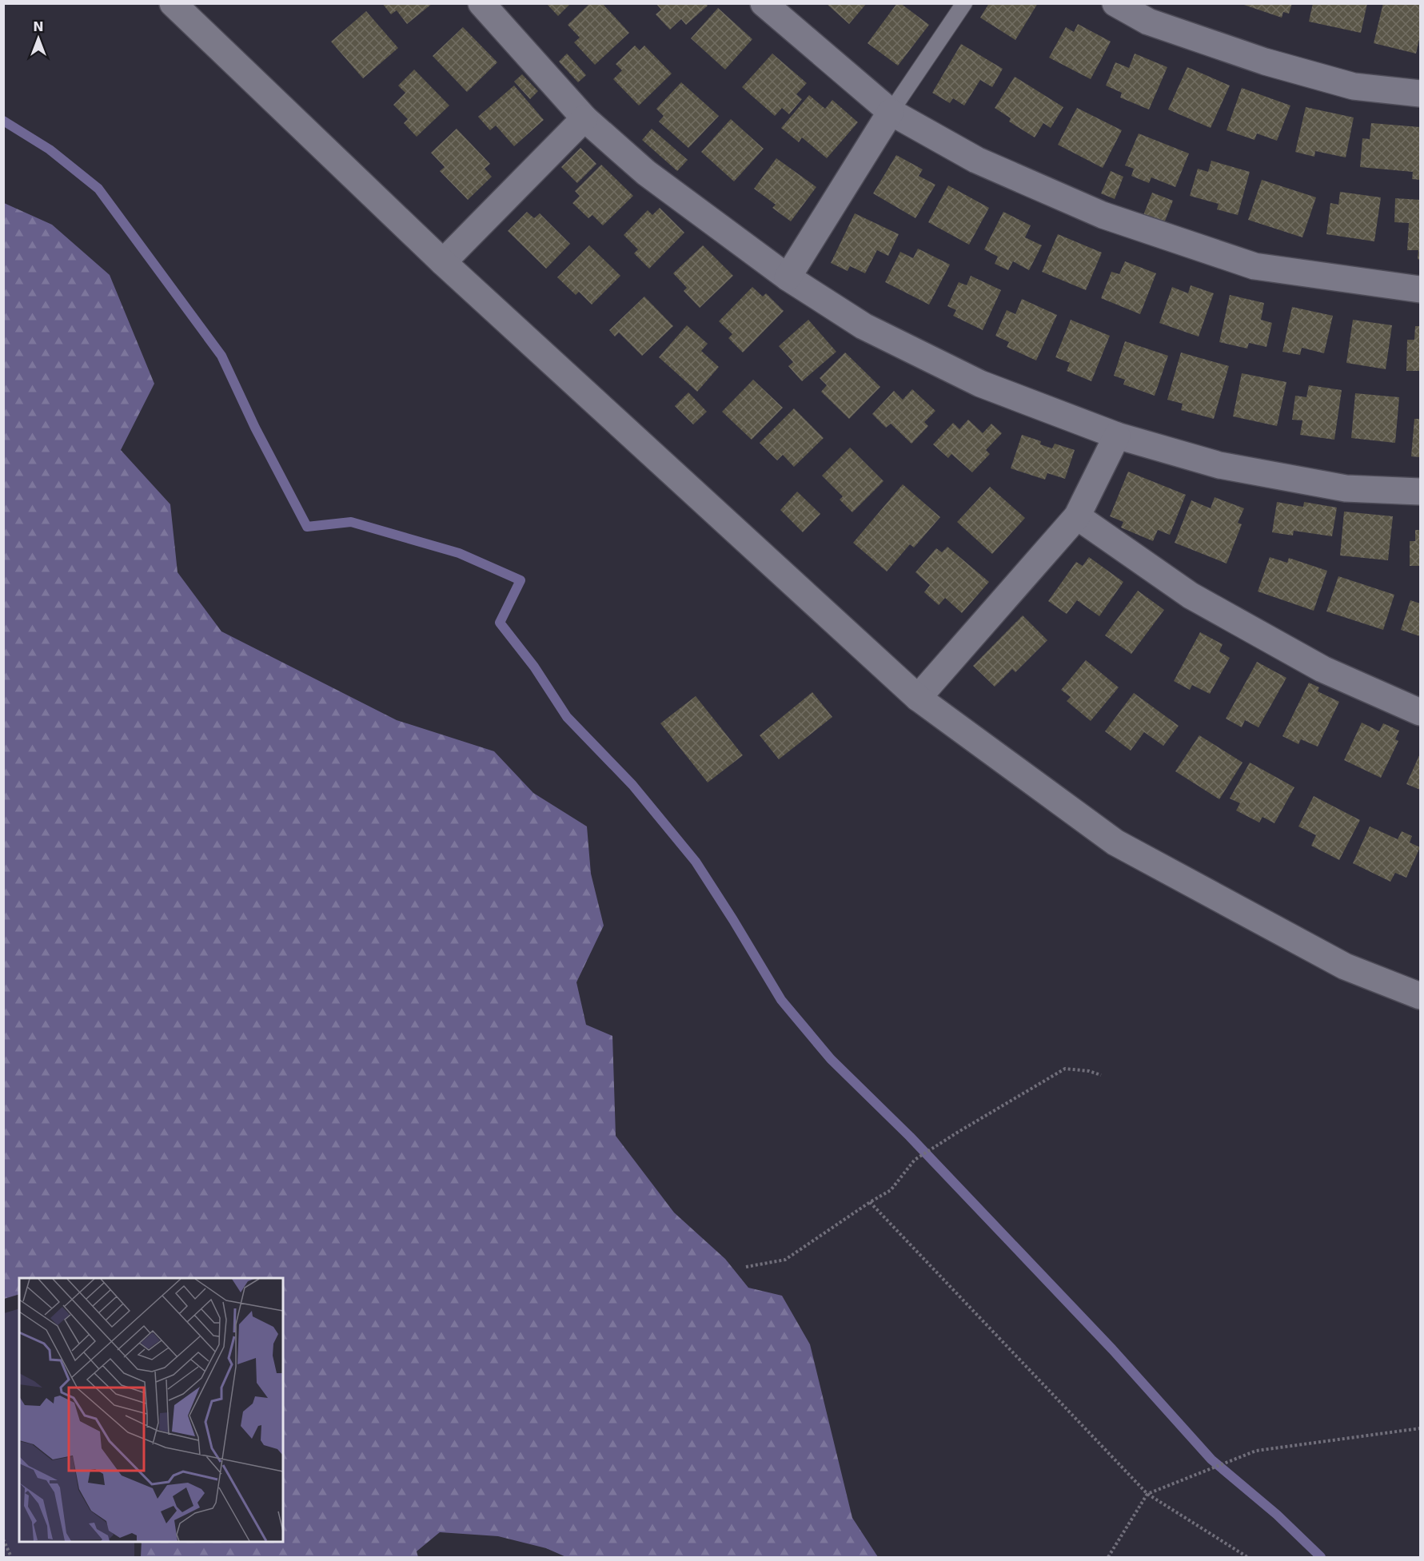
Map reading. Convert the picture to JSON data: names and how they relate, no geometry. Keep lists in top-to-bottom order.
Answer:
{
  "north": "top"
}
